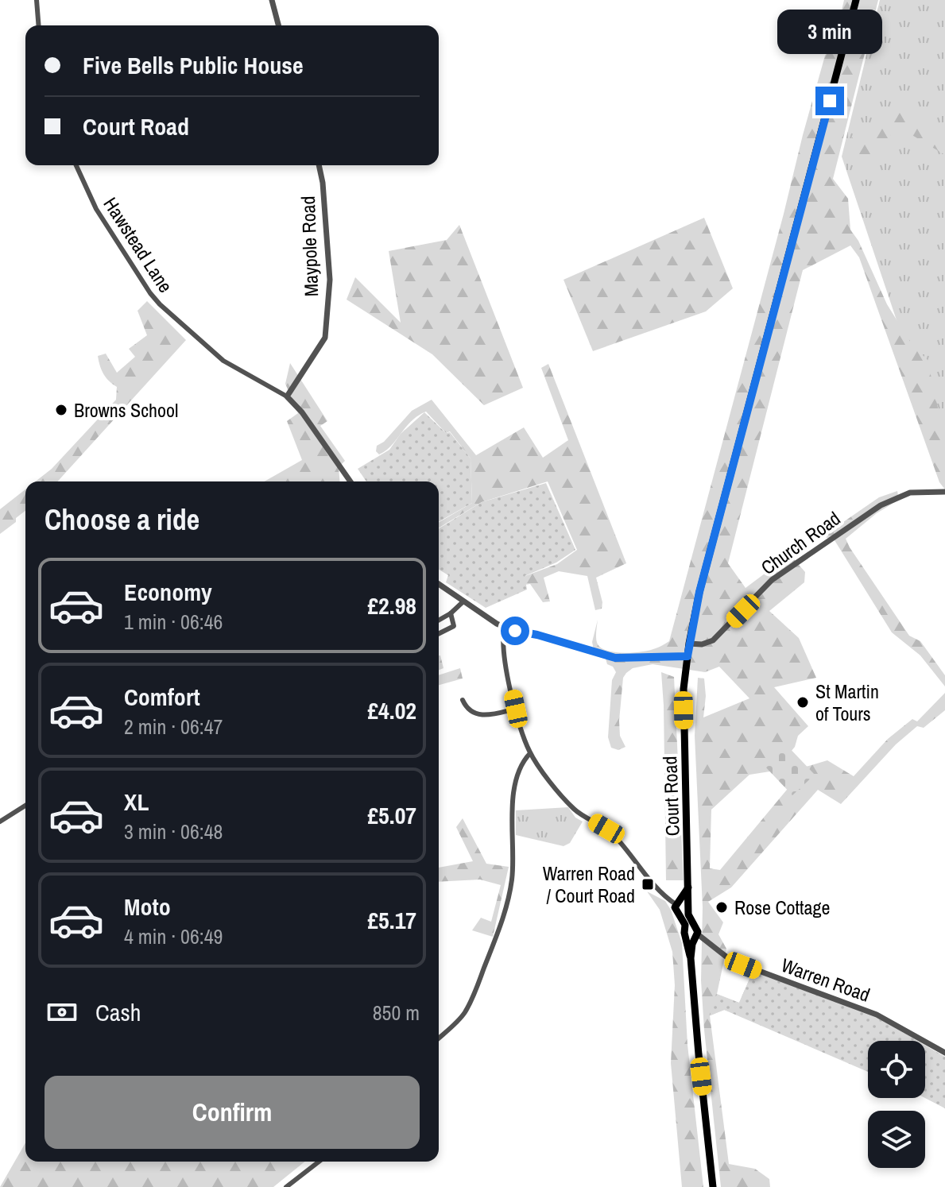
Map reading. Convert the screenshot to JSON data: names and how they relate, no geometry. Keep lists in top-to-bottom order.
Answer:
{
  "streets": {
    "main road": ["Court Road"],
    "street": [
      "Hawstead Lane",
      "Maypole Road",
      "Church Road",
      "Warren Road"
    ]
  },
  "crossings": [
    ["Hawstead Lane", "Maypole Road"],
    ["Church Road", "Court Road"],
    ["Court Road", "Warren Road"]
  ],
  "places": {
    "other": ["Browns School", "St Martin of Tours", "Rose Cottage"],
    "transit": ["Warren Road / Court Road"]
  },
  "page": {
    "bubble": "3 min",
    "banner": ["Five Bells Public House", "Court Road"],
    "heading": "Choose a ride",
    "list": [
      {
        "name": "Economy",
        "note": "1 min · 06:46",
        "value": "£2.98"
      },
      {
        "name": "Comfort",
        "note": "2 min · 06:47",
        "value": "£4.02"
      },
      {
        "name": "XL",
        "note": "3 min · 06:48",
        "value": "£5.07"
      },
      {
        "name": "Moto",
        "note": "4 min · 06:49",
        "value": "£5.17"
      }
    ],
    "pay": ["Cash", "850 m"],
    "buttons": "Confirm"
  }
}
